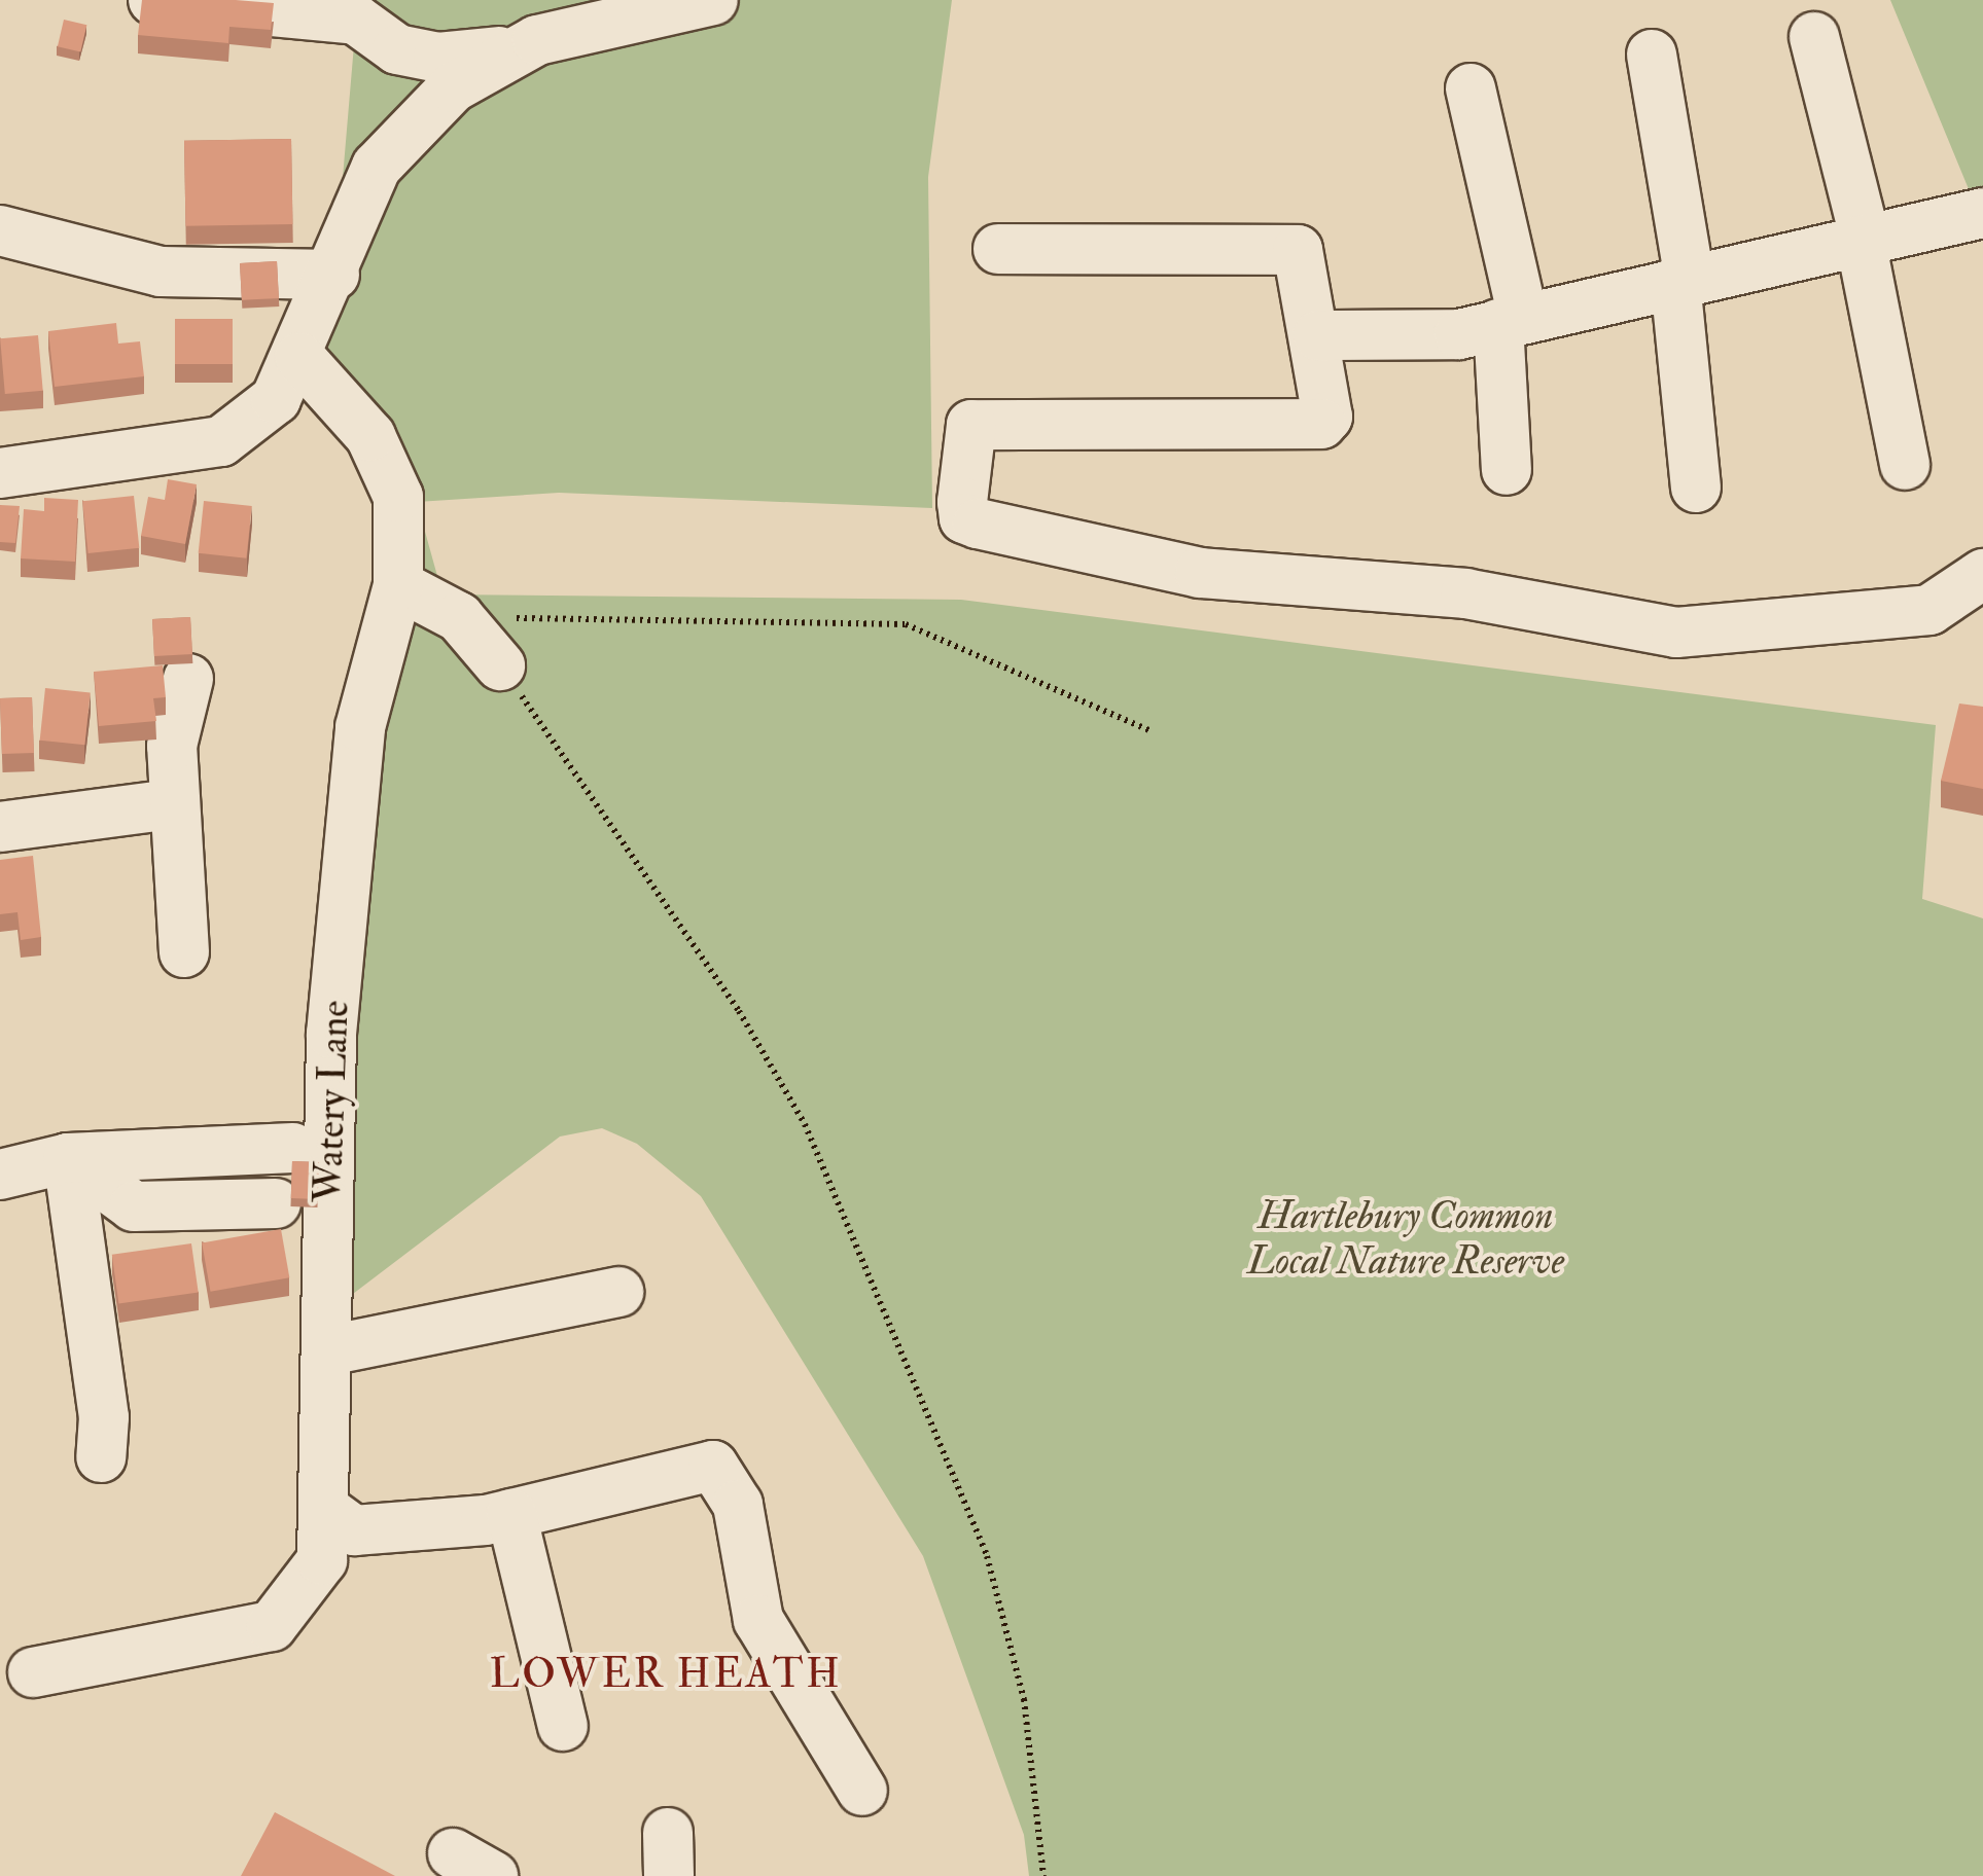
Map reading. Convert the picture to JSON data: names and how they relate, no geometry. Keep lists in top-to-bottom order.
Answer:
{
  "streets": {
    "street": ["Watery Lane"]
  },
  "districts": ["LOWER HEATH"],
  "parks": ["Hartlebury Common Local Nature Reserve"]
}
